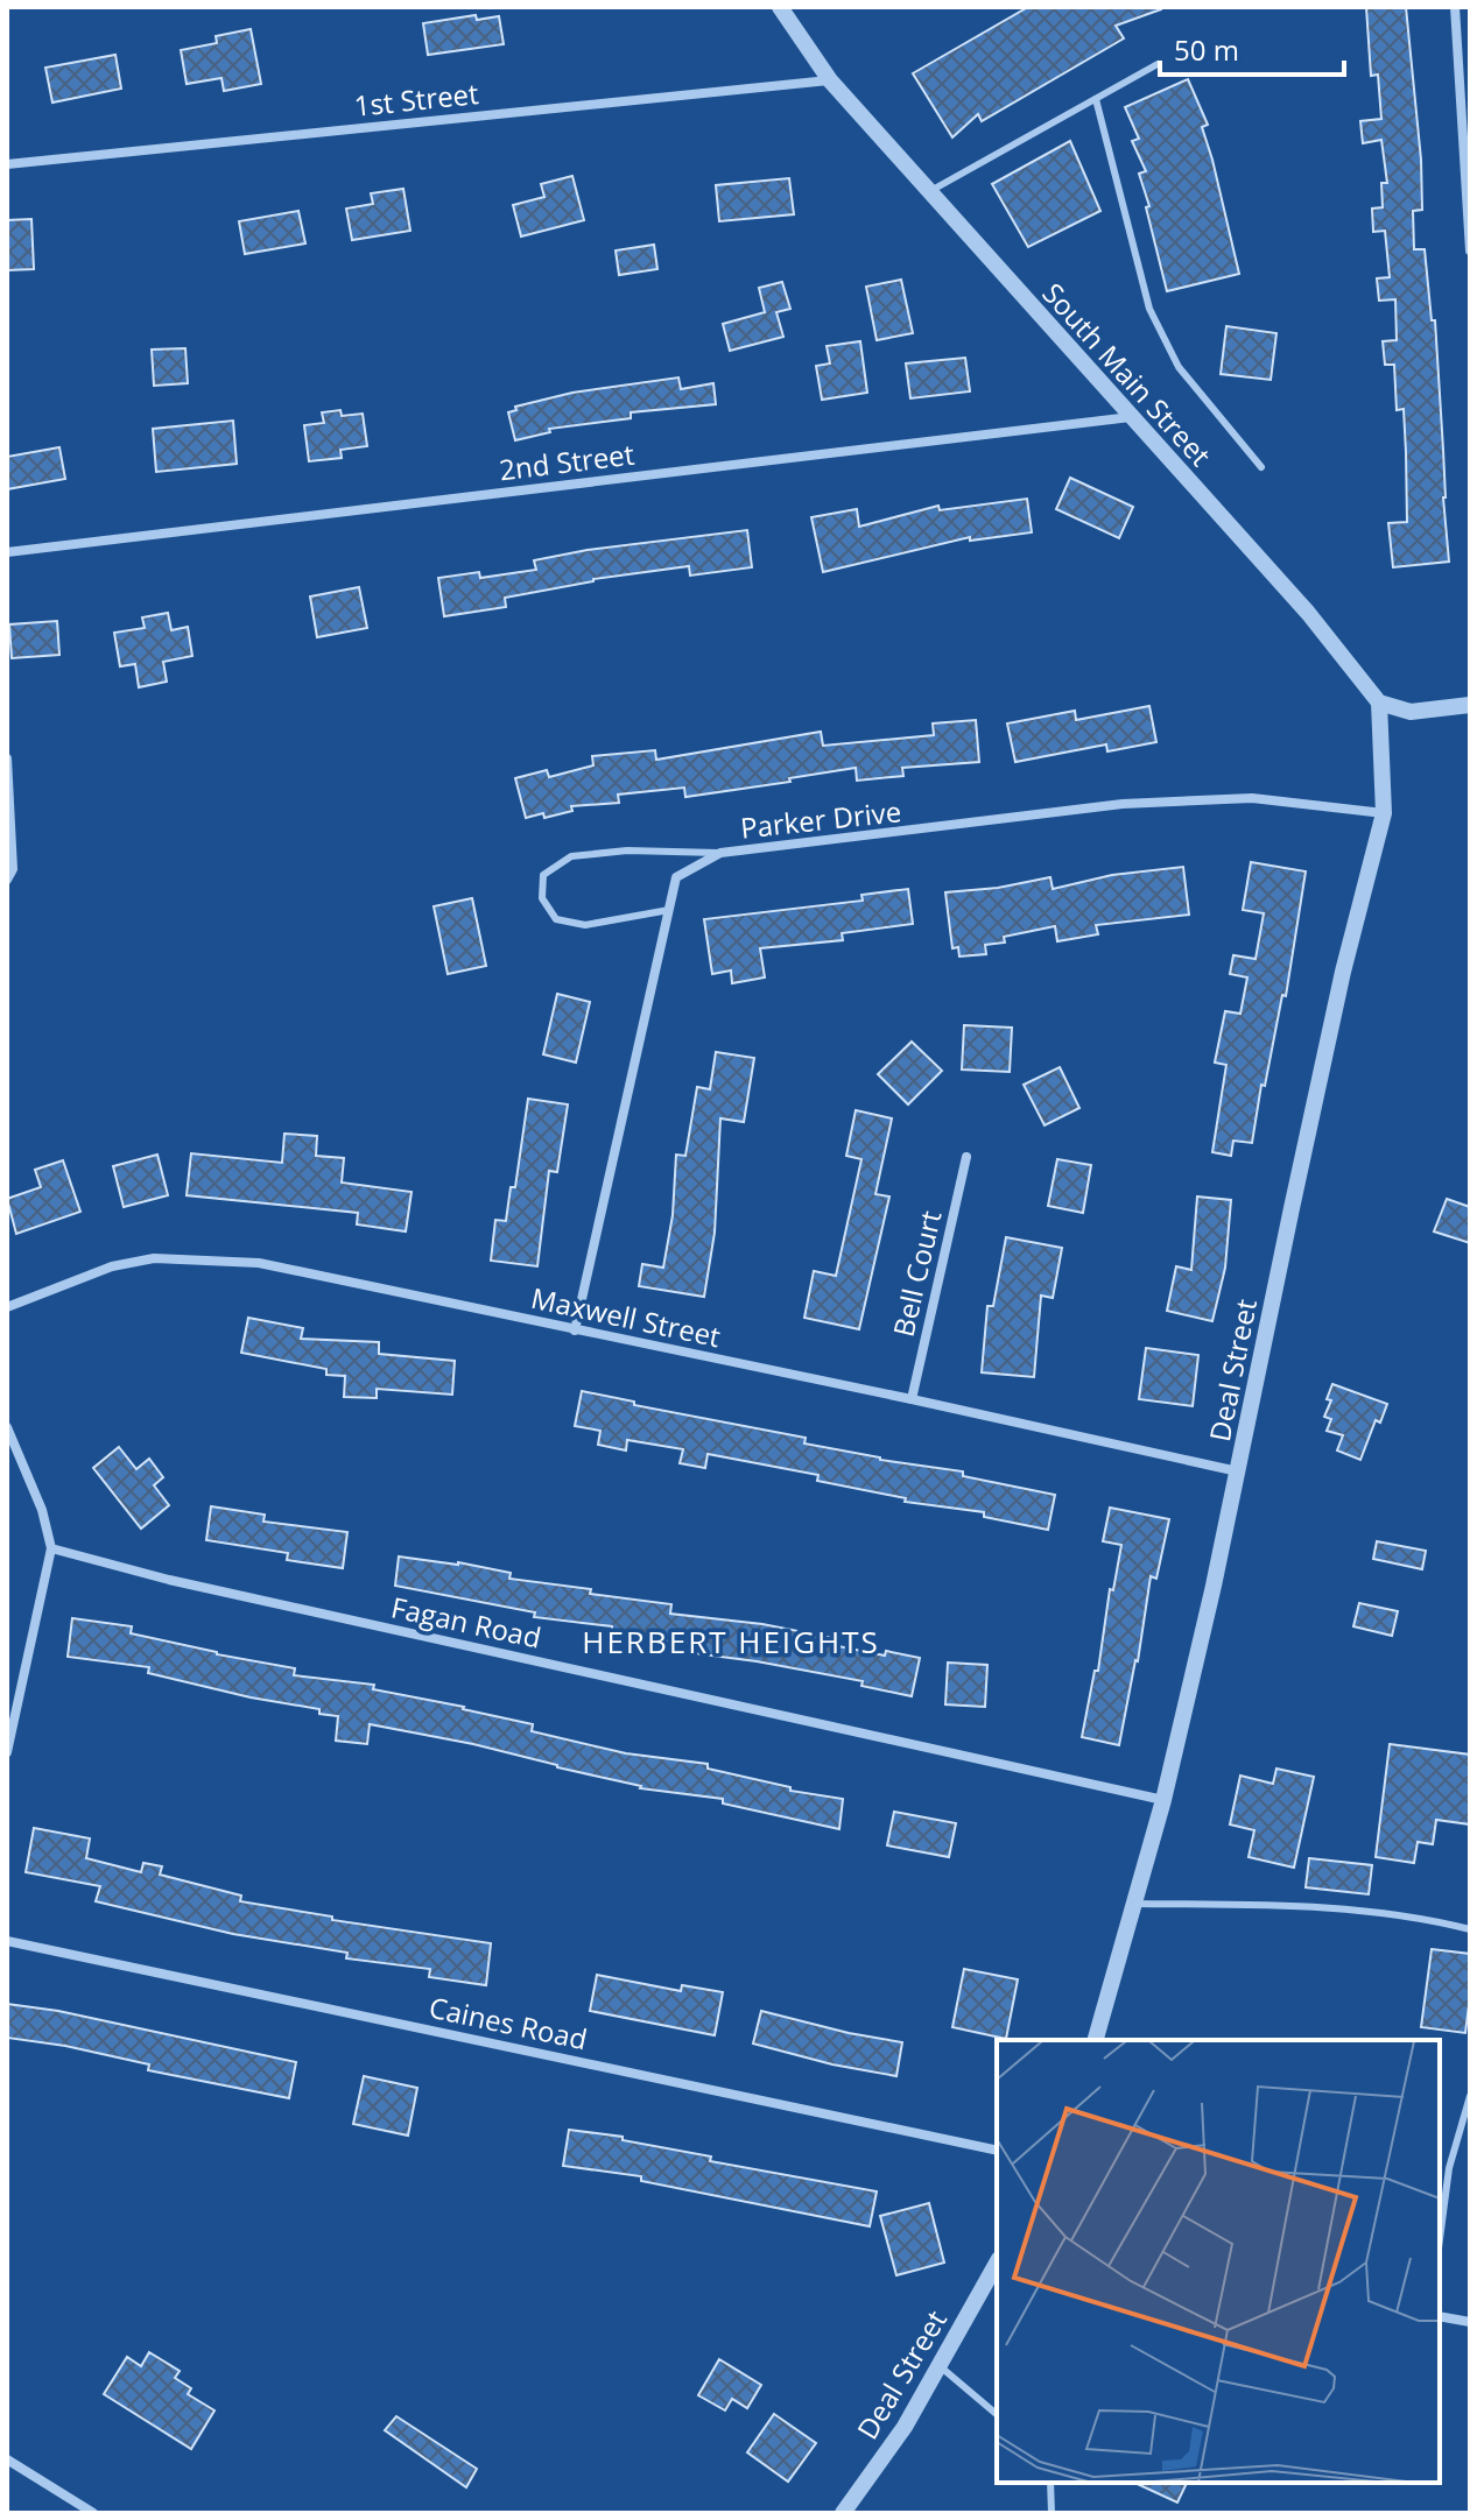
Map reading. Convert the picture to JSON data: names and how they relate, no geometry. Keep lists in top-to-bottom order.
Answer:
{
  "streets": {
    "street": [
      "1st Street",
      "South Main Street",
      "2nd Street",
      "Parker Drive",
      "Bell Court",
      "Maxwell Street",
      "Deal Street",
      "Fagan Road",
      "Caines Road"
    ]
  },
  "crossings": [
    ["1st Street", "South Main Street"],
    ["South Main Street", "2nd Street"],
    ["South Main Street", "Deal Street"],
    ["Parker Drive", "Maxwell Street"],
    ["Parker Drive", "Deal Street"],
    ["Bell Court", "Maxwell Street"],
    ["Maxwell Street", "Deal Street"],
    ["Deal Street", "Fagan Road"]
  ],
  "districts": ["HERBERT HEIGHTS"],
  "scale_bar": "50 m"
}
